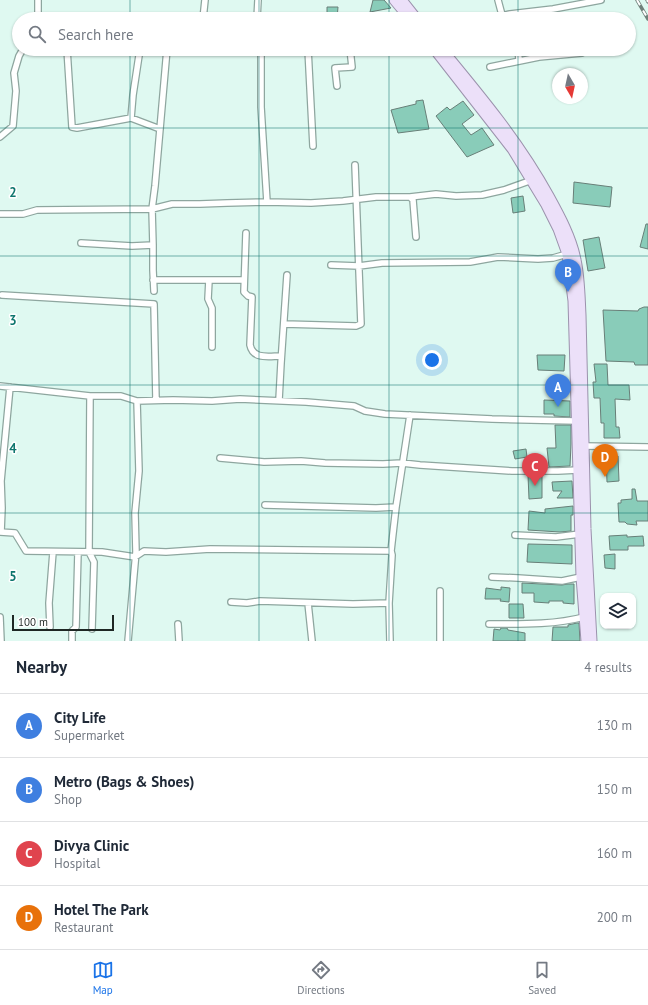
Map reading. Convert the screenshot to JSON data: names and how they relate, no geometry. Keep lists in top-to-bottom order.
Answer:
{
  "scale_bar": "100 m",
  "north": "bottom",
  "page": {
    "search": "Search here",
    "pins": [
      "B",
      "A",
      "D",
      "C"
    ],
    "scale": "100 m",
    "heading": ["Nearby", "4 results"],
    "list": [
      {
        "mark": "A",
        "name": "City Life",
        "note": "Supermarket",
        "value": "130 m"
      },
      {
        "mark": "B",
        "name": "Metro (Bags & Shoes)",
        "note": "Shop",
        "value": "150 m"
      },
      {
        "mark": "C",
        "name": "Divya Clinic",
        "note": "Hospital",
        "value": "160 m"
      },
      {
        "mark": "D",
        "name": "Hotel The Park",
        "note": "Restaurant",
        "value": "200 m"
      }
    ],
    "nav": ["Map", "Directions", "Saved"]
  },
  "grid": {
    "rows": [
      "2",
      "3",
      "4",
      "5"
    ]
  }
}
